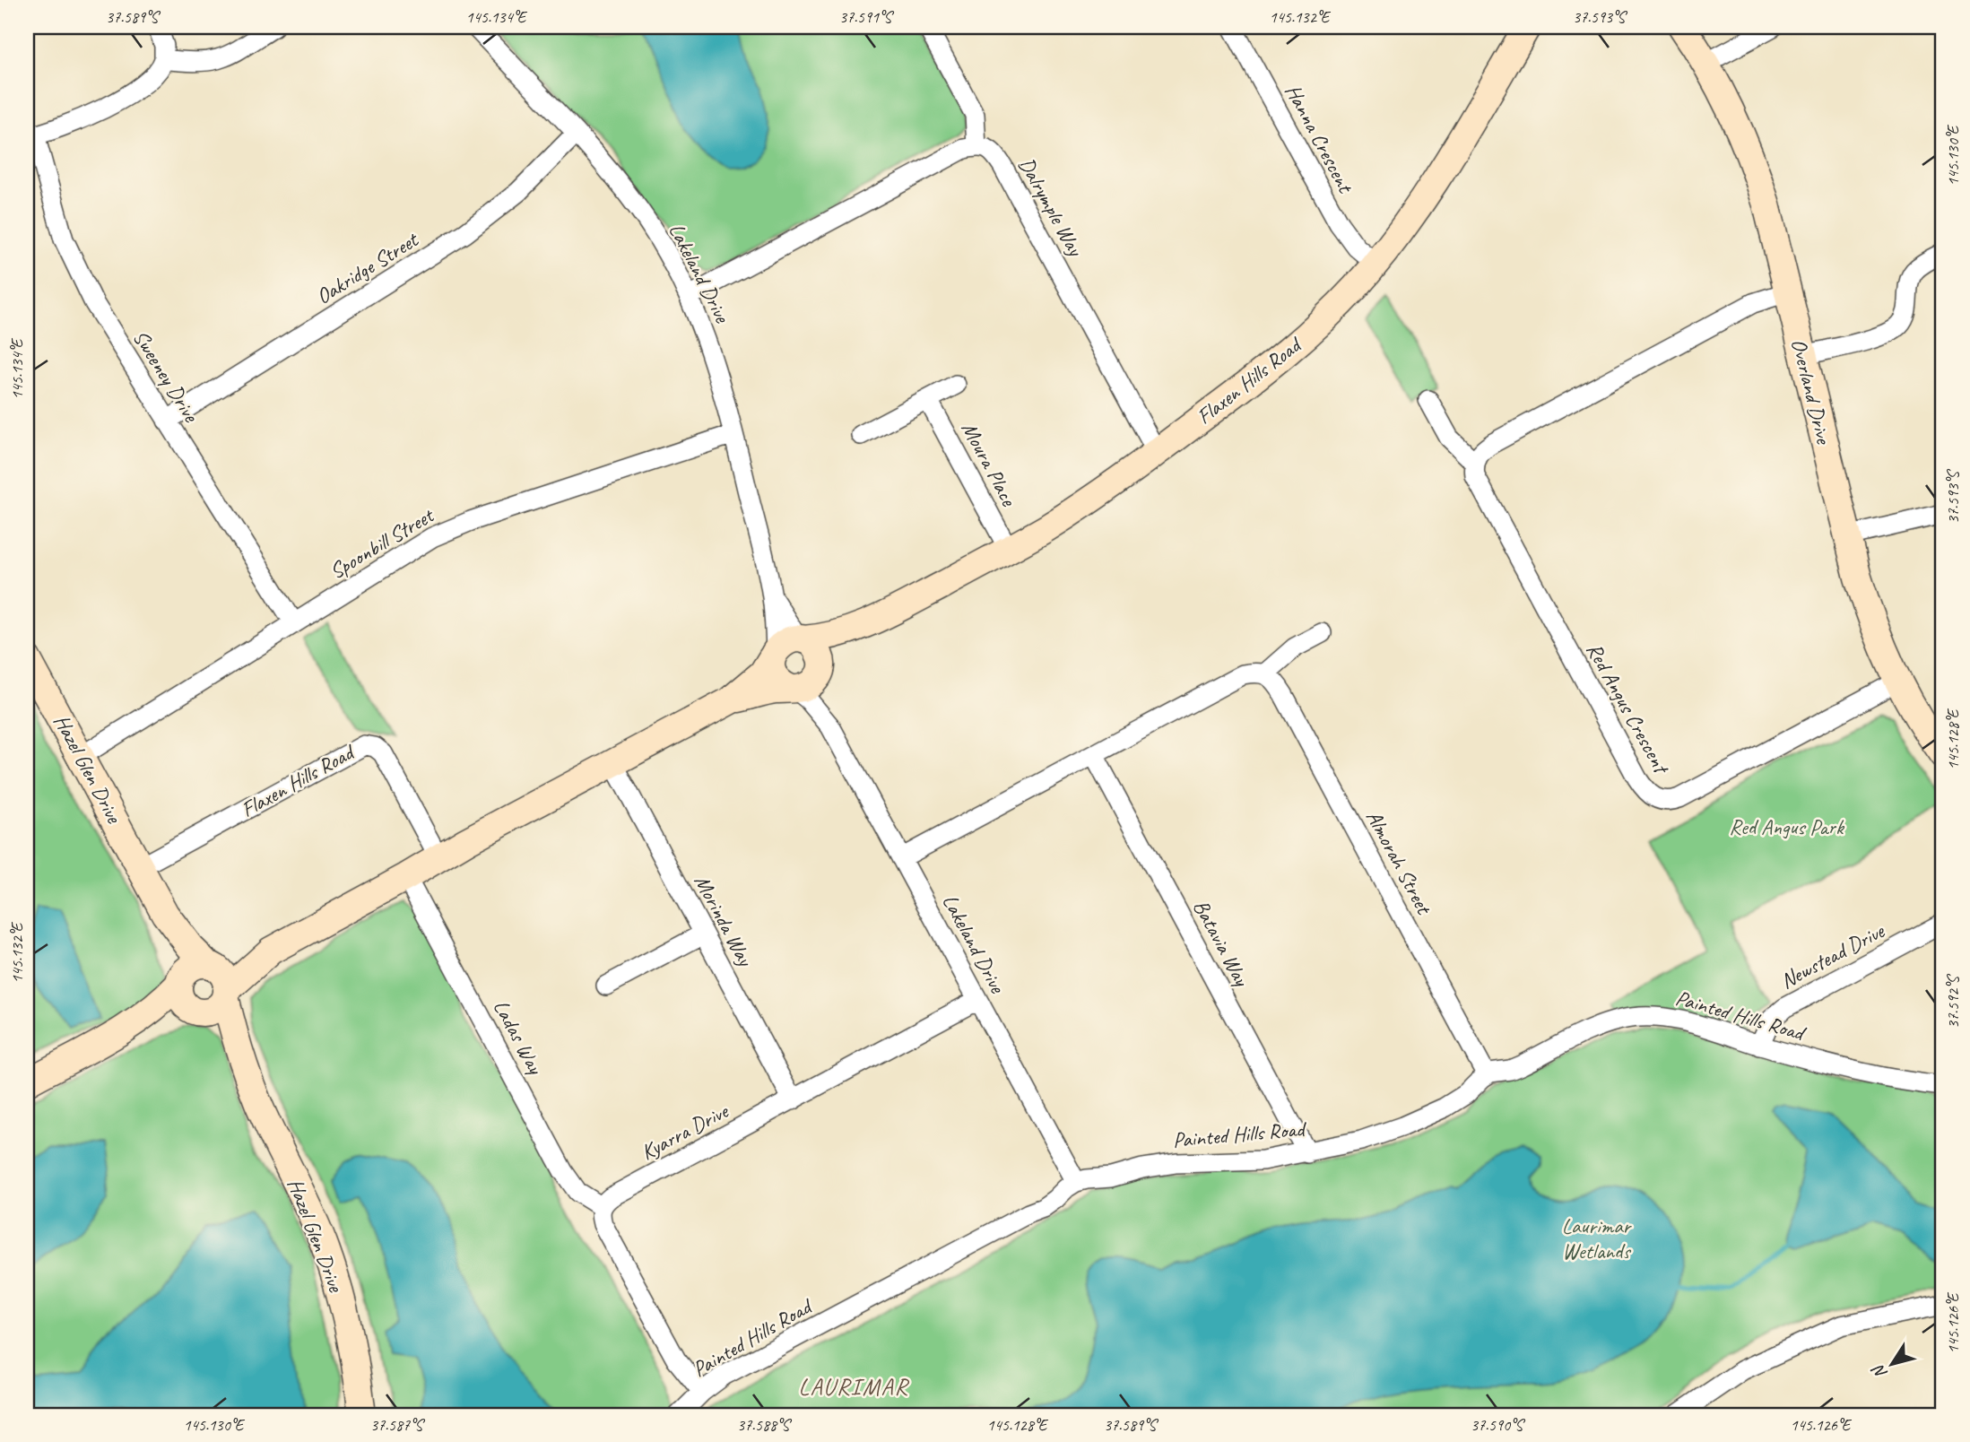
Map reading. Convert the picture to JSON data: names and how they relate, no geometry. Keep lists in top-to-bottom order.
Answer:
{
  "streets": {
    "street": [
      "Hanna Crescent",
      "Dalrymple Way",
      "Oakridge Street",
      "Lakeland Drive",
      "Sweeney Drive",
      "Flaxen Hills Road",
      "Overland Drive",
      "Moura Place",
      "Spoonbill Street",
      "Red Angus Crescent",
      "Hazel Glen Drive",
      "Almorah Street",
      "Morinda Way",
      "Batavia Way",
      "Newstead Drive",
      "Painted Hills Road",
      "Ladas Way",
      "Kyarra Drive"
    ]
  },
  "crossings": [
    ["Hanna Crescent", "Flaxen Hills Road"],
    ["Dalrymple Way", "Flaxen Hills Road"],
    ["Oakridge Street", "Lakeland Drive"],
    ["Oakridge Street", "Sweeney Drive"],
    ["Lakeland Drive", "Flaxen Hills Road"],
    ["Lakeland Drive", "Spoonbill Street"],
    ["Lakeland Drive", "Painted Hills Road"],
    ["Lakeland Drive", "Kyarra Drive"],
    ["Sweeney Drive", "Spoonbill Street"],
    ["Flaxen Hills Road", "Moura Place"],
    ["Flaxen Hills Road", "Hazel Glen Drive"],
    ["Overland Drive", "Red Angus Crescent"],
    ["Spoonbill Street", "Hazel Glen Drive"],
    ["Almorah Street", "Painted Hills Road"],
    ["Morinda Way", "Kyarra Drive"],
    ["Batavia Way", "Painted Hills Road"],
    ["Newstead Drive", "Painted Hills Road"],
    ["Ladas Way", "Kyarra Drive"]
  ],
  "districts": ["LAURIMAR"],
  "parks": ["Red Angus Park", "Laurimar Wetlands"],
  "north": "bottom left",
  "coordinates": [
    "37.589°S",
    "145.134°E",
    "37.591°S",
    "145.132°E",
    "37.593°S",
    "145.130°E",
    "145.128°E",
    "37.592°S",
    "145.126°E",
    "37.587°S",
    "37.588°S",
    "37.590°S"
  ]
}
